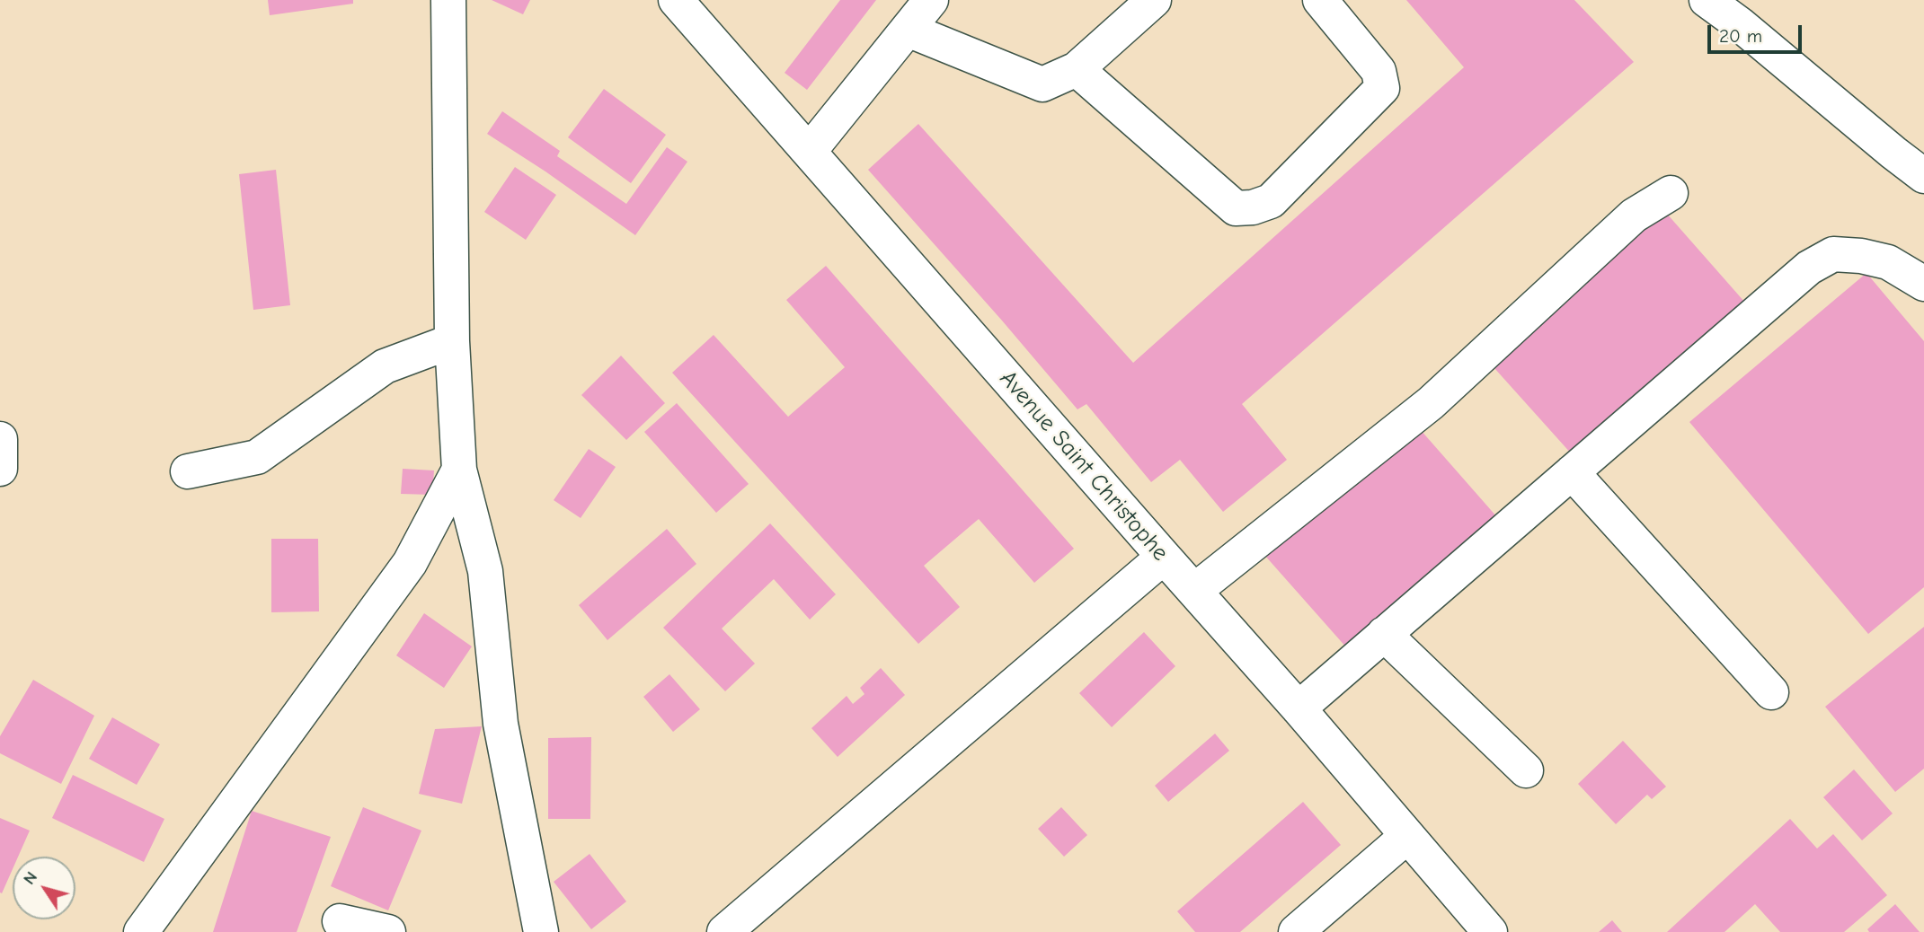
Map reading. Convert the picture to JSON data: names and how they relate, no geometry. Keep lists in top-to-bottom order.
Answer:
{
  "streets": {
    "street": ["Avenue Saint Christophe"]
  },
  "scale_bar": "20 m",
  "north": "top left"
}
